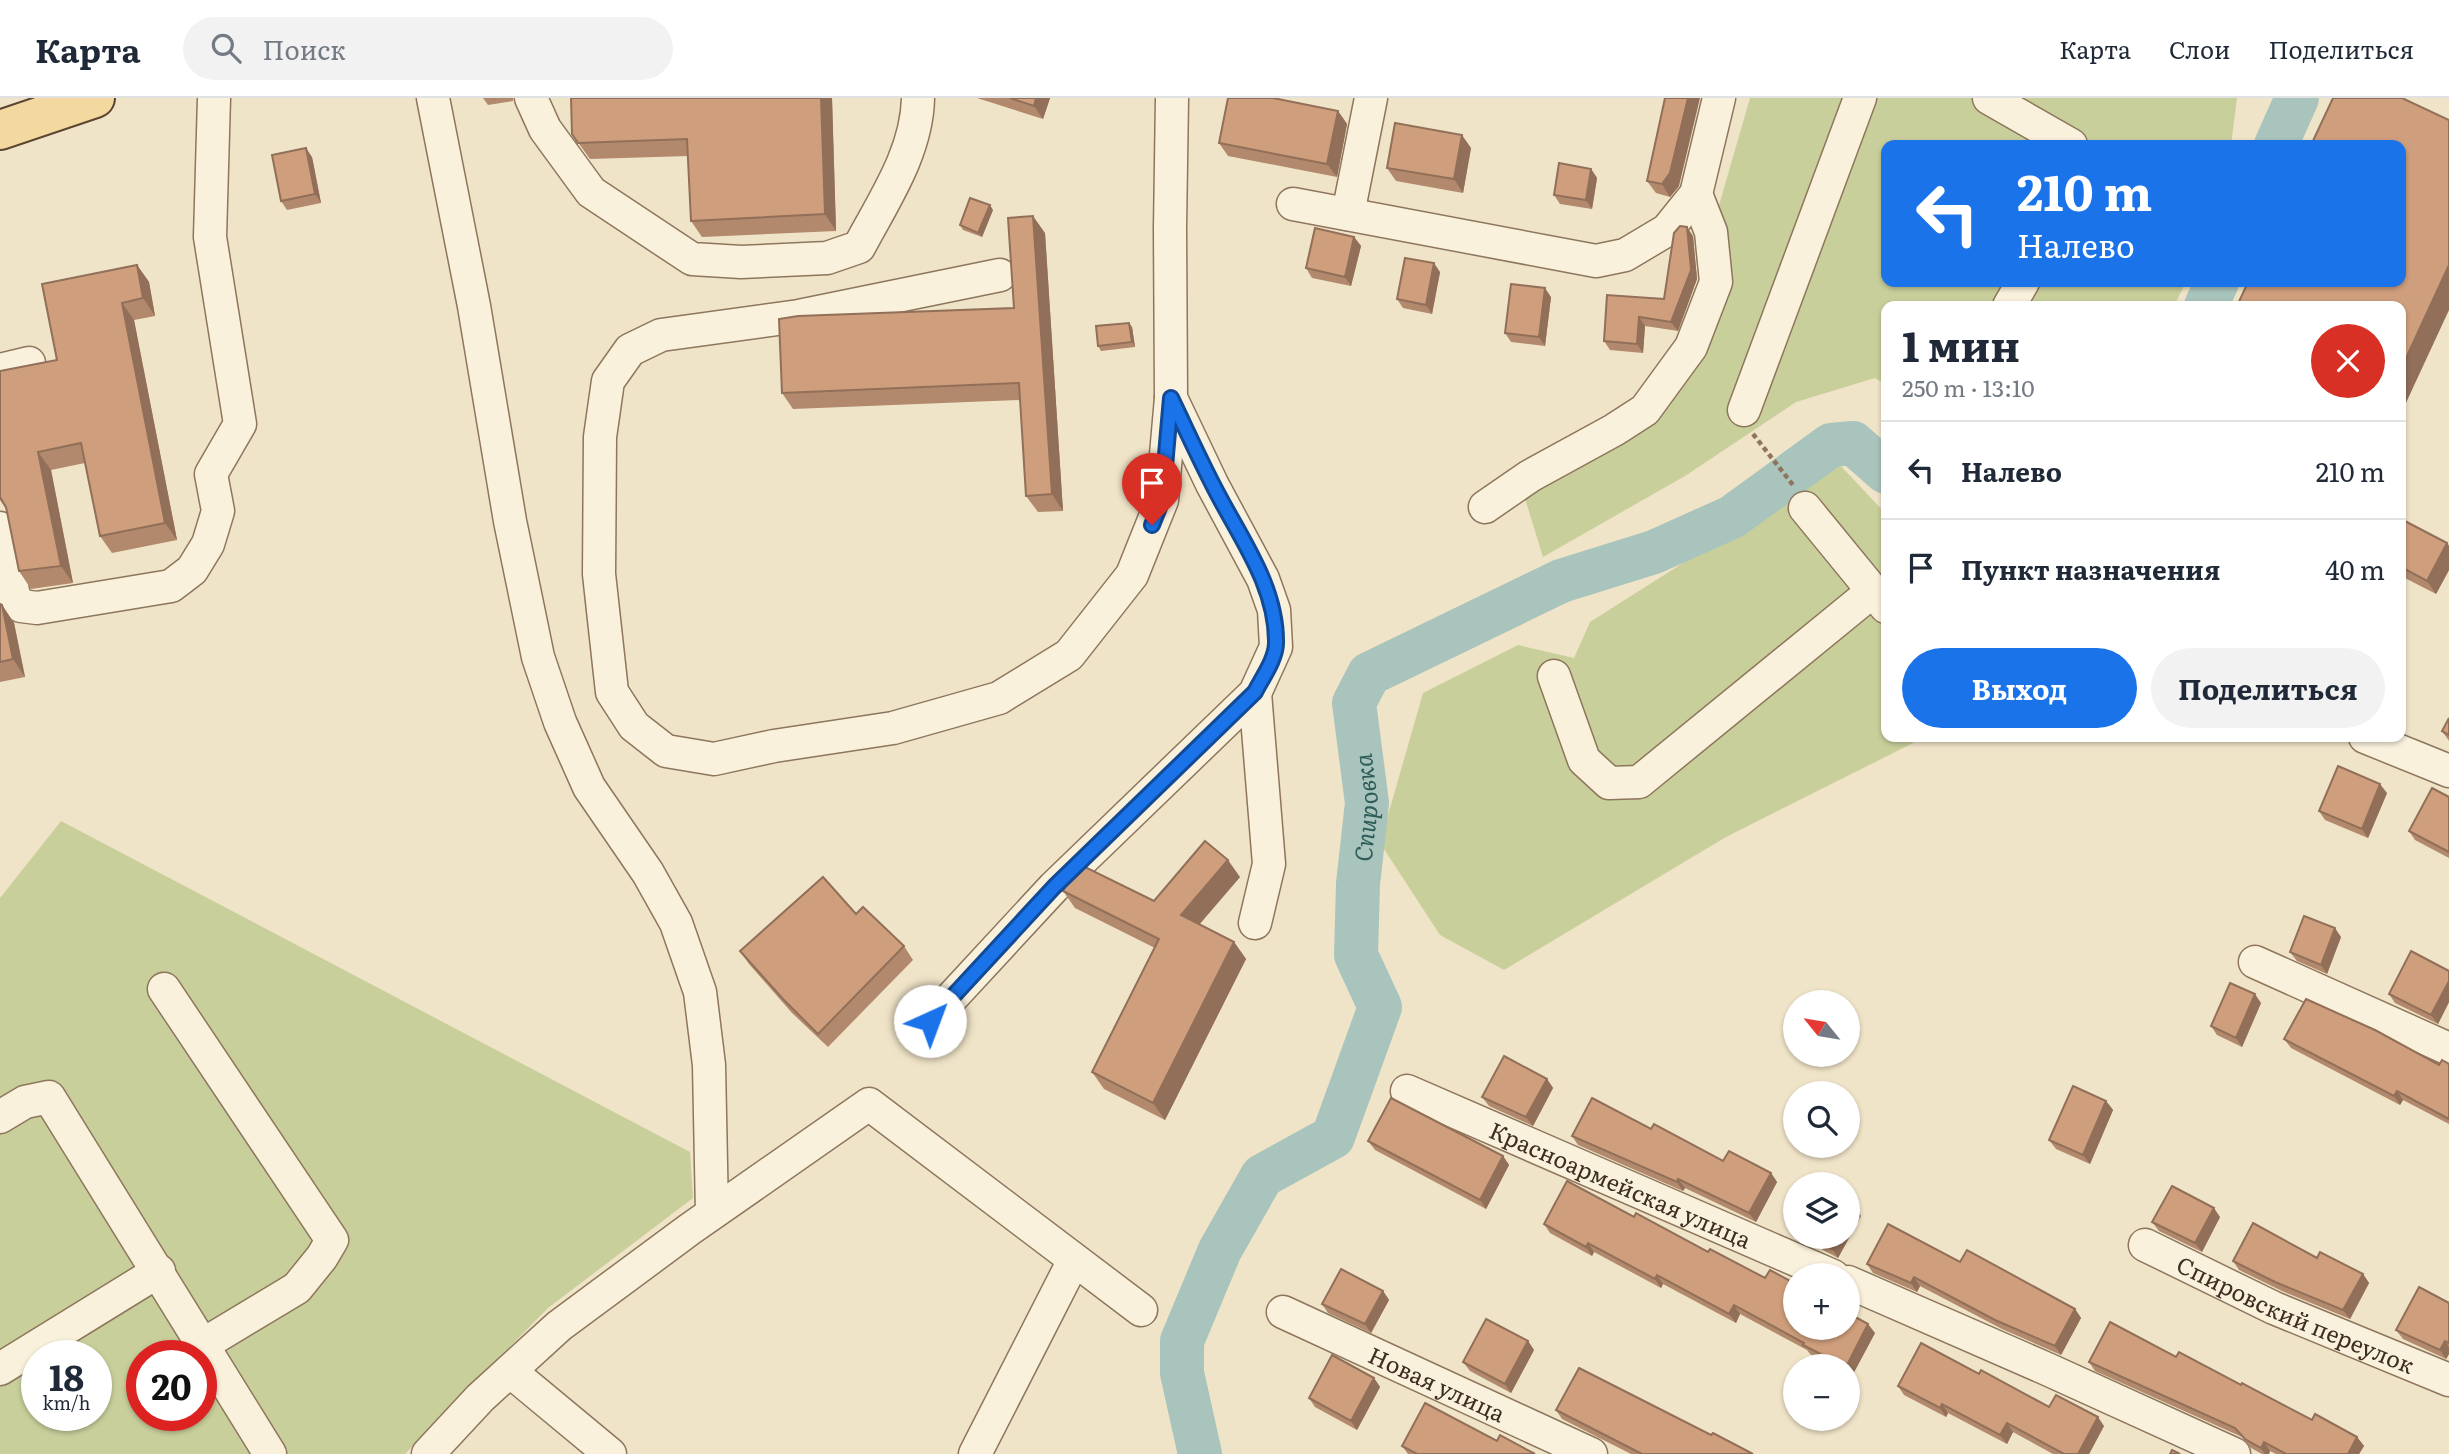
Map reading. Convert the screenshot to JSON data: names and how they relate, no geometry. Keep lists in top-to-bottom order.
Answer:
{
  "streets": {
    "street": ["Красноармейская улица", "Спировский переулок", "Новая улица"]
  },
  "water": ["Спировка"],
  "north": "top left",
  "page": {
    "header": "Карта",
    "search": "Поиск",
    "nav": ["Карта", "Слои", "Поделиться"],
    "turn": ["210 m", "Налево"],
    "heading": ["1 мин", "250 m · 13:10"],
    "list": [
      {
        "name": "Налево",
        "value": "210 m"
      },
      {
        "name": "Пункт назначения",
        "value": "40 m"
      }
    ],
    "buttons": ["Выход", "Поделиться"],
    "map_buttons": ["+", "−"],
    "speed": "18 km/h",
    "limit": "20"
  }
}
